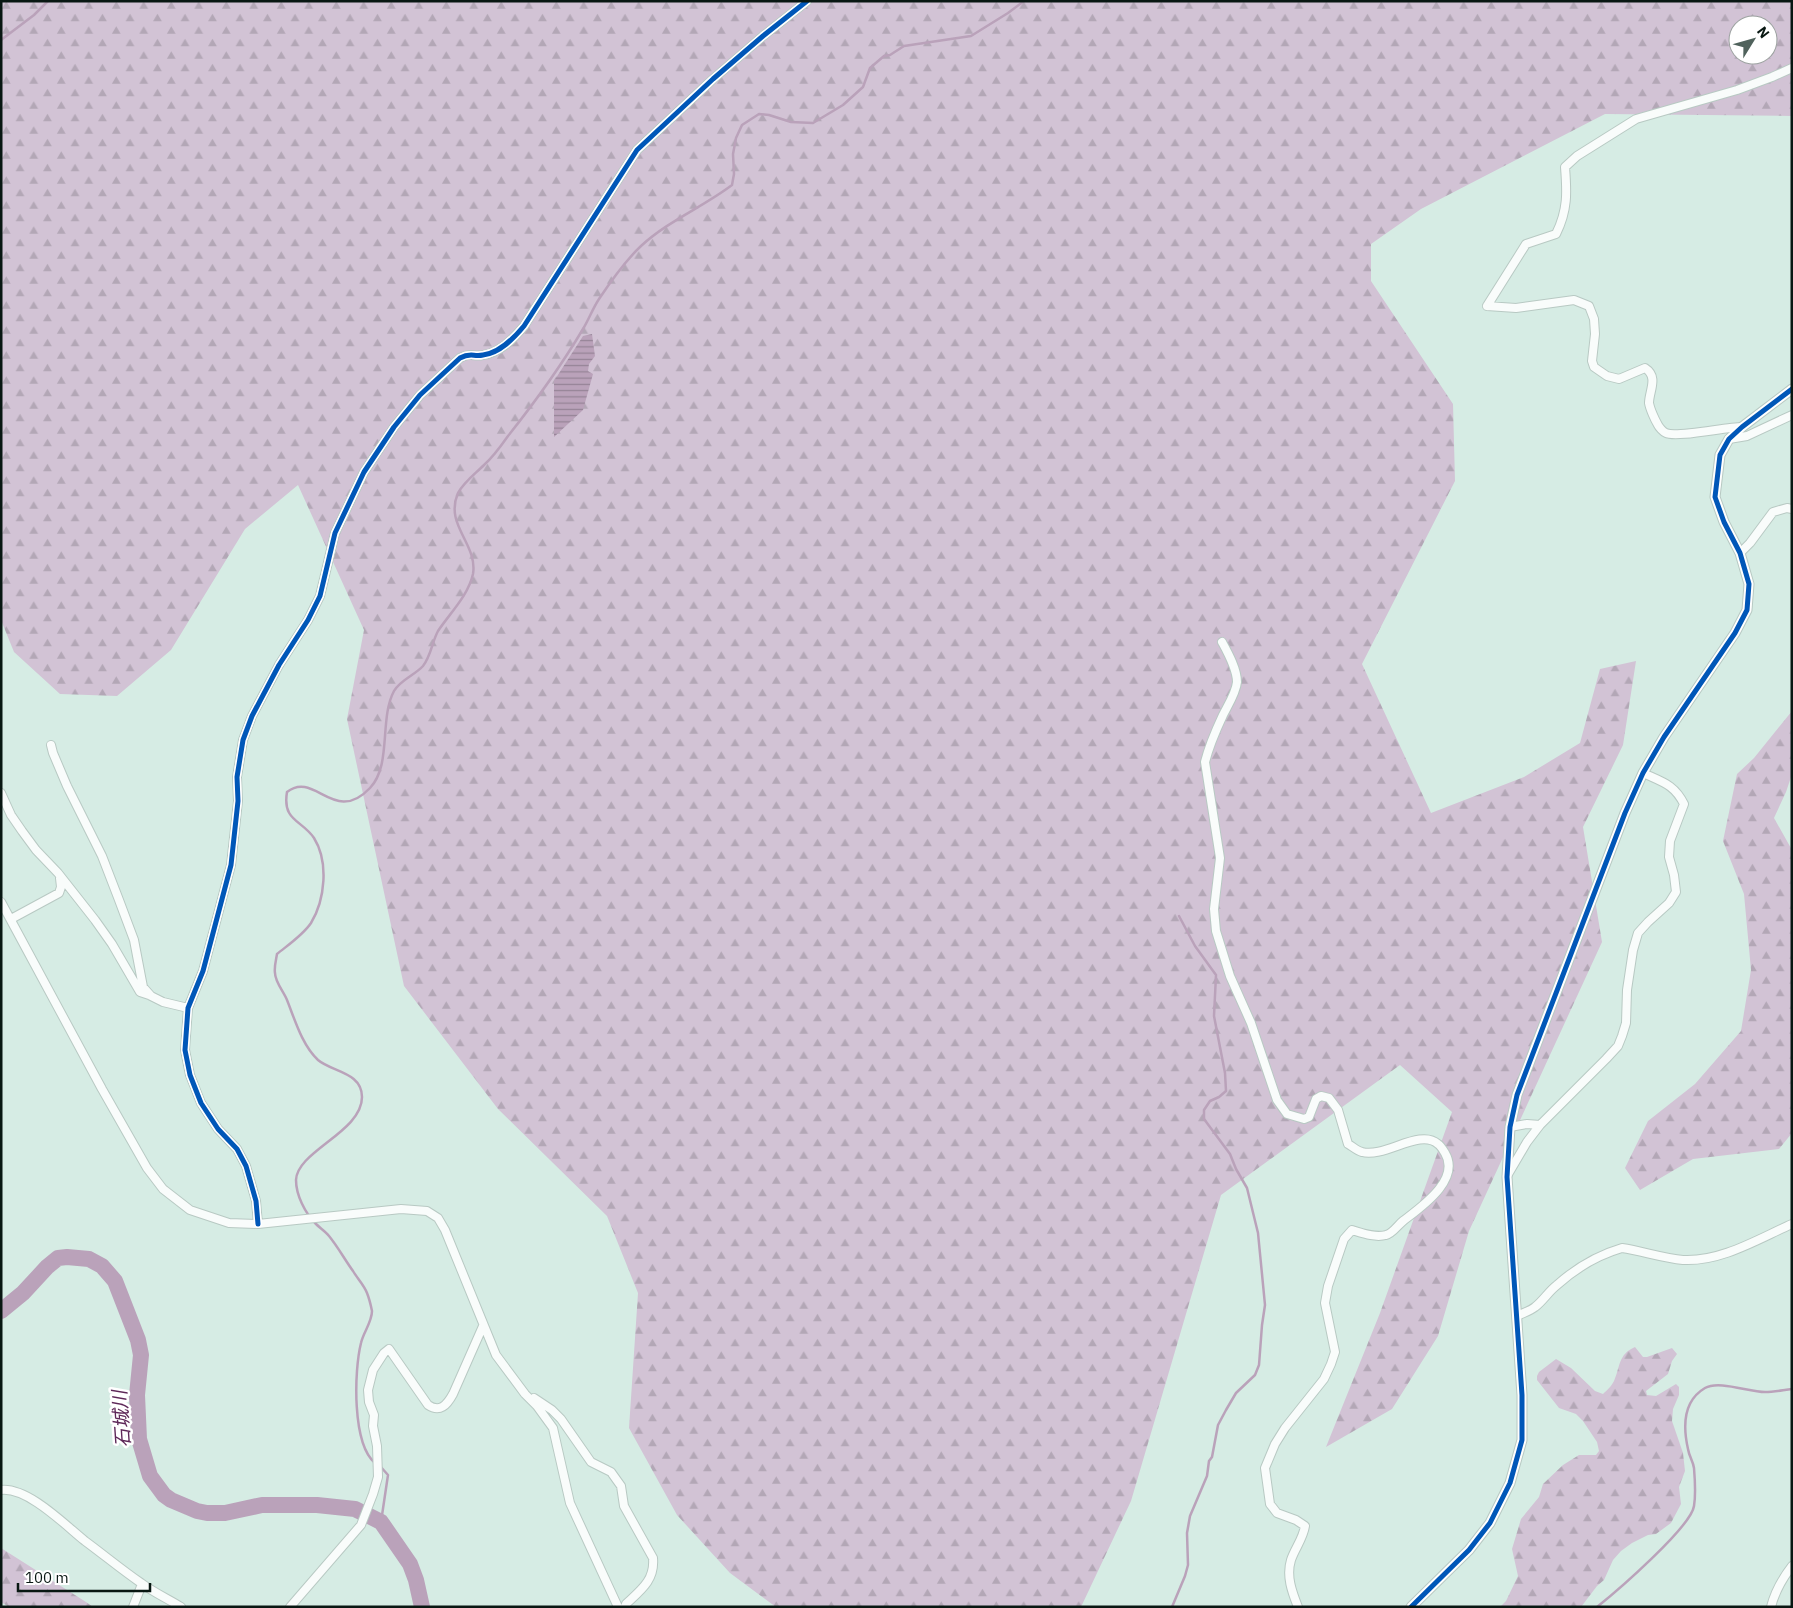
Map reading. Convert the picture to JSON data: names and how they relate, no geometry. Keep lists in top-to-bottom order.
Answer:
{
  "water": ["石城川"],
  "scale_bar": "100 m",
  "north": "top right"
}
